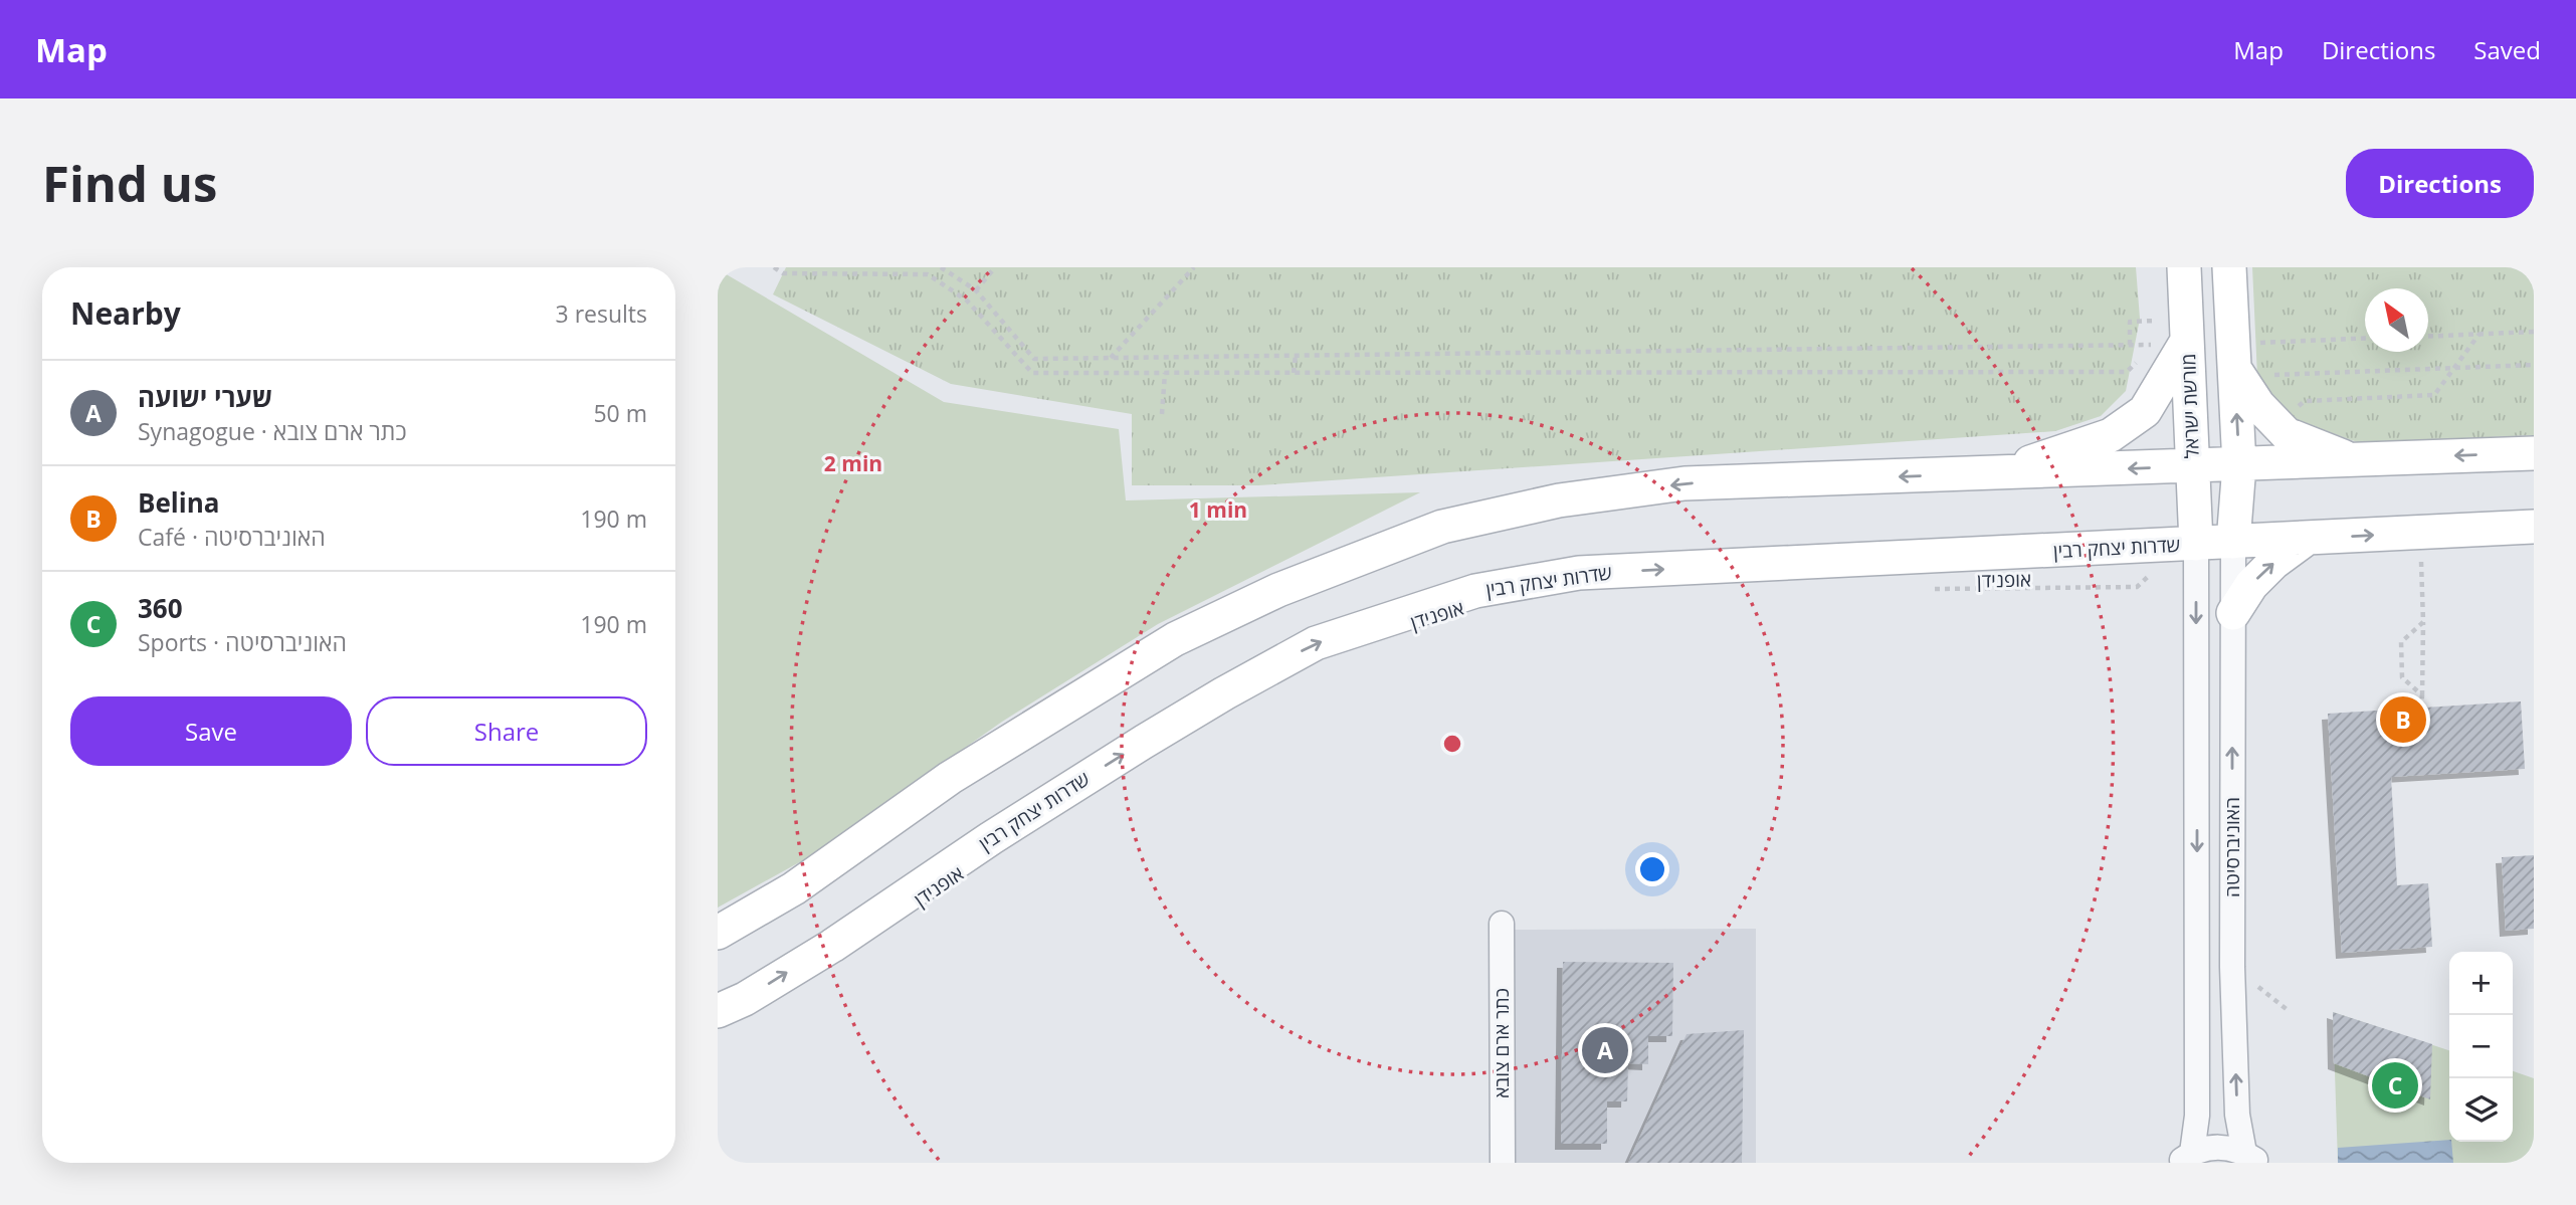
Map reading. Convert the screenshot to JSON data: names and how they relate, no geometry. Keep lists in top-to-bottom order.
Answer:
{
  "streets": {
    "main road": ["מורשת ישראל", "שדרות יצחק רבין"],
    "street": ["האוניברסיטה", "כתר ארם צובא"]
  },
  "crossings": [
    ["מורשת ישראל", "שדרות יצחק רבין"],
    ["מורשת ישראל", "האוניברסיטה"],
    ["שדרות יצחק רבין", "האוניברסיטה"]
  ],
  "north": "top left",
  "page": {
    "header": "Map",
    "nav": ["Map", "Directions", "Saved"],
    "buttons": [
      "Directions",
      ["Save", "Share"]
    ],
    "title": "Find us",
    "heading": ["Nearby", "3 results"],
    "list": [
      {
        "mark": "A",
        "name": "שערי ישועה",
        "note": "Synagogue · כתר ארם צובא",
        "value": "50 m"
      },
      {
        "mark": "B",
        "name": "Belina",
        "note": "Café · האוניברסיטה",
        "value": "190 m"
      },
      {
        "mark": "C",
        "name": "360",
        "note": "Sports · האוניברסיטה",
        "value": "190 m"
      }
    ],
    "pins": ["B", "A", "C"],
    "map_buttons": ["+", "−"]
  },
  "rings": ["2 min", "1 min"]
}
